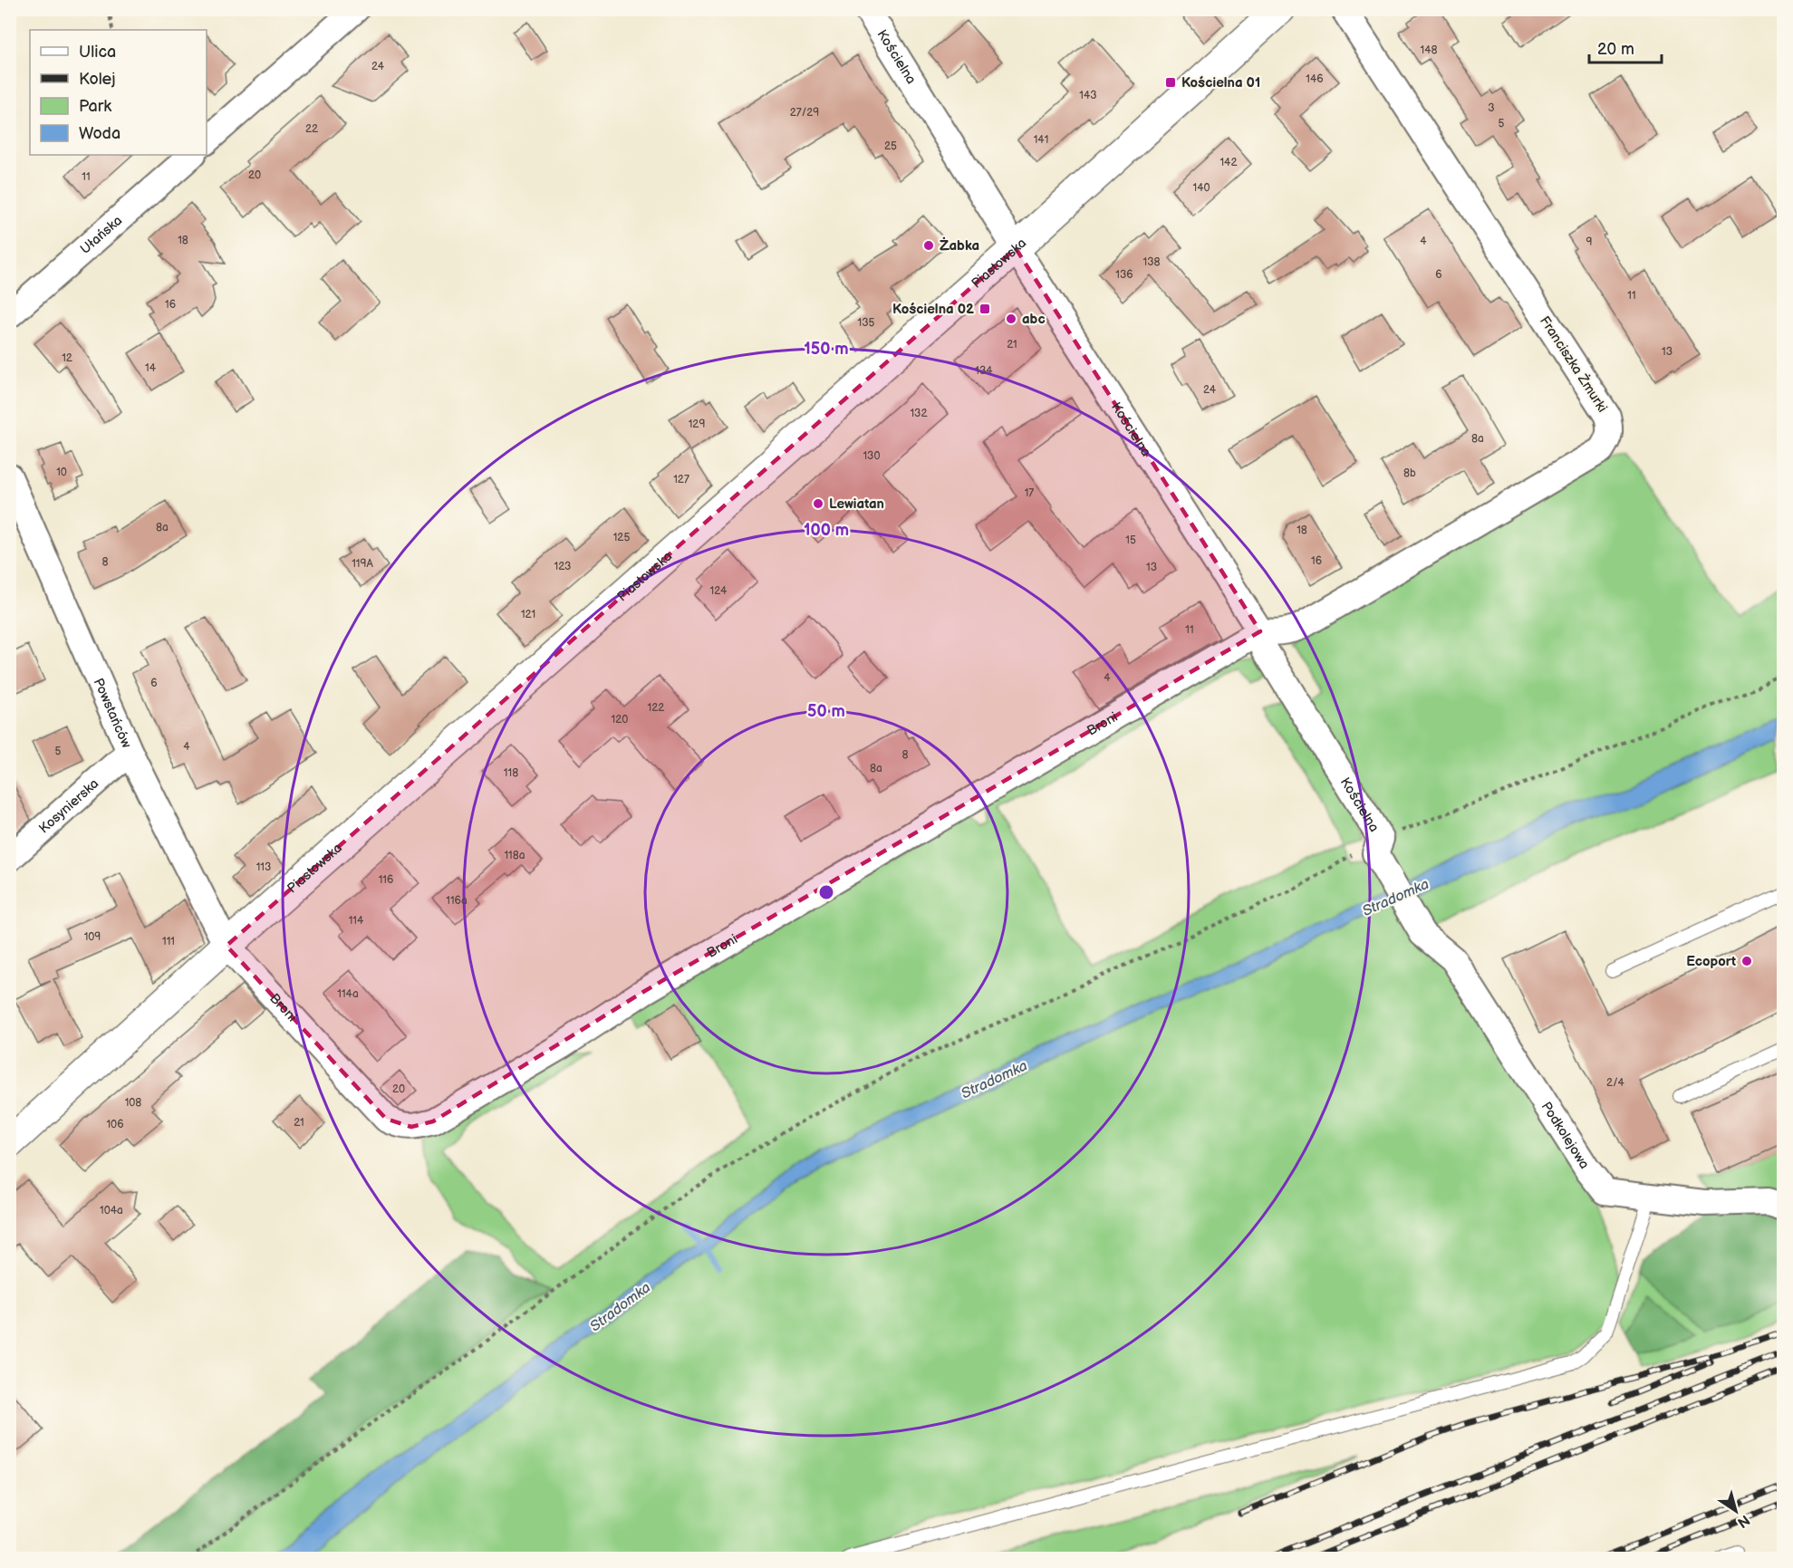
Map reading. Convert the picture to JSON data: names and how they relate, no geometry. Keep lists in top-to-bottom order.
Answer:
{
  "streets": {
    "street": [
      "Kościelna",
      "Ułańska",
      "Piastowska",
      "Franciszka Żmurki",
      "Powstańców",
      "Broni",
      "Kosynierska",
      "Podkolejowa"
    ]
  },
  "crossings": [
    ["Kościelna", "Piastowska"],
    ["Kościelna", "Franciszka Żmurki"],
    ["Kościelna", "Broni"],
    ["Kościelna", "Podkolejowa"],
    ["Piastowska", "Powstańców"],
    ["Piastowska", "Broni"],
    ["Franciszka Żmurki", "Broni"],
    ["Powstańców", "Broni"],
    ["Powstańców", "Kosynierska"]
  ],
  "water": ["Stradomka"],
  "places": {
    "transit": ["Kościelna 01", "Kościelna 02"],
    "other": [
      "Żabka",
      "abc",
      "Lewiatan",
      "Ecoport"
    ]
  },
  "house_numbers": [
    "148",
    "24",
    "146",
    "143",
    "3",
    "27/29",
    "5",
    "22",
    "141",
    "25",
    "142",
    "20",
    "11",
    "140",
    "18",
    "4",
    "9",
    "138",
    "136",
    "6",
    "11",
    "16",
    "135",
    "21",
    "13",
    "12",
    "14",
    "134",
    "24",
    "132",
    "129",
    "8a",
    "130",
    "10",
    "8b",
    "127",
    "17",
    "8a",
    "18",
    "125",
    "15",
    "16",
    "8",
    "119A",
    "123",
    "13",
    "124",
    "121",
    "11",
    "4",
    "6",
    "122",
    "120",
    "4",
    "5",
    "8",
    "8a",
    "118",
    "118a",
    "113",
    "116",
    "116a",
    "114",
    "109",
    "111",
    "114a",
    "2/4",
    "20",
    "108",
    "21",
    "106",
    "104a"
  ],
  "legend": [
    "Ulica",
    "Kolej",
    "Park",
    "Woda"
  ],
  "scale_bar": "20 m",
  "north": "bottom right",
  "rings": ["150 m", "100 m", "50 m"]
}
